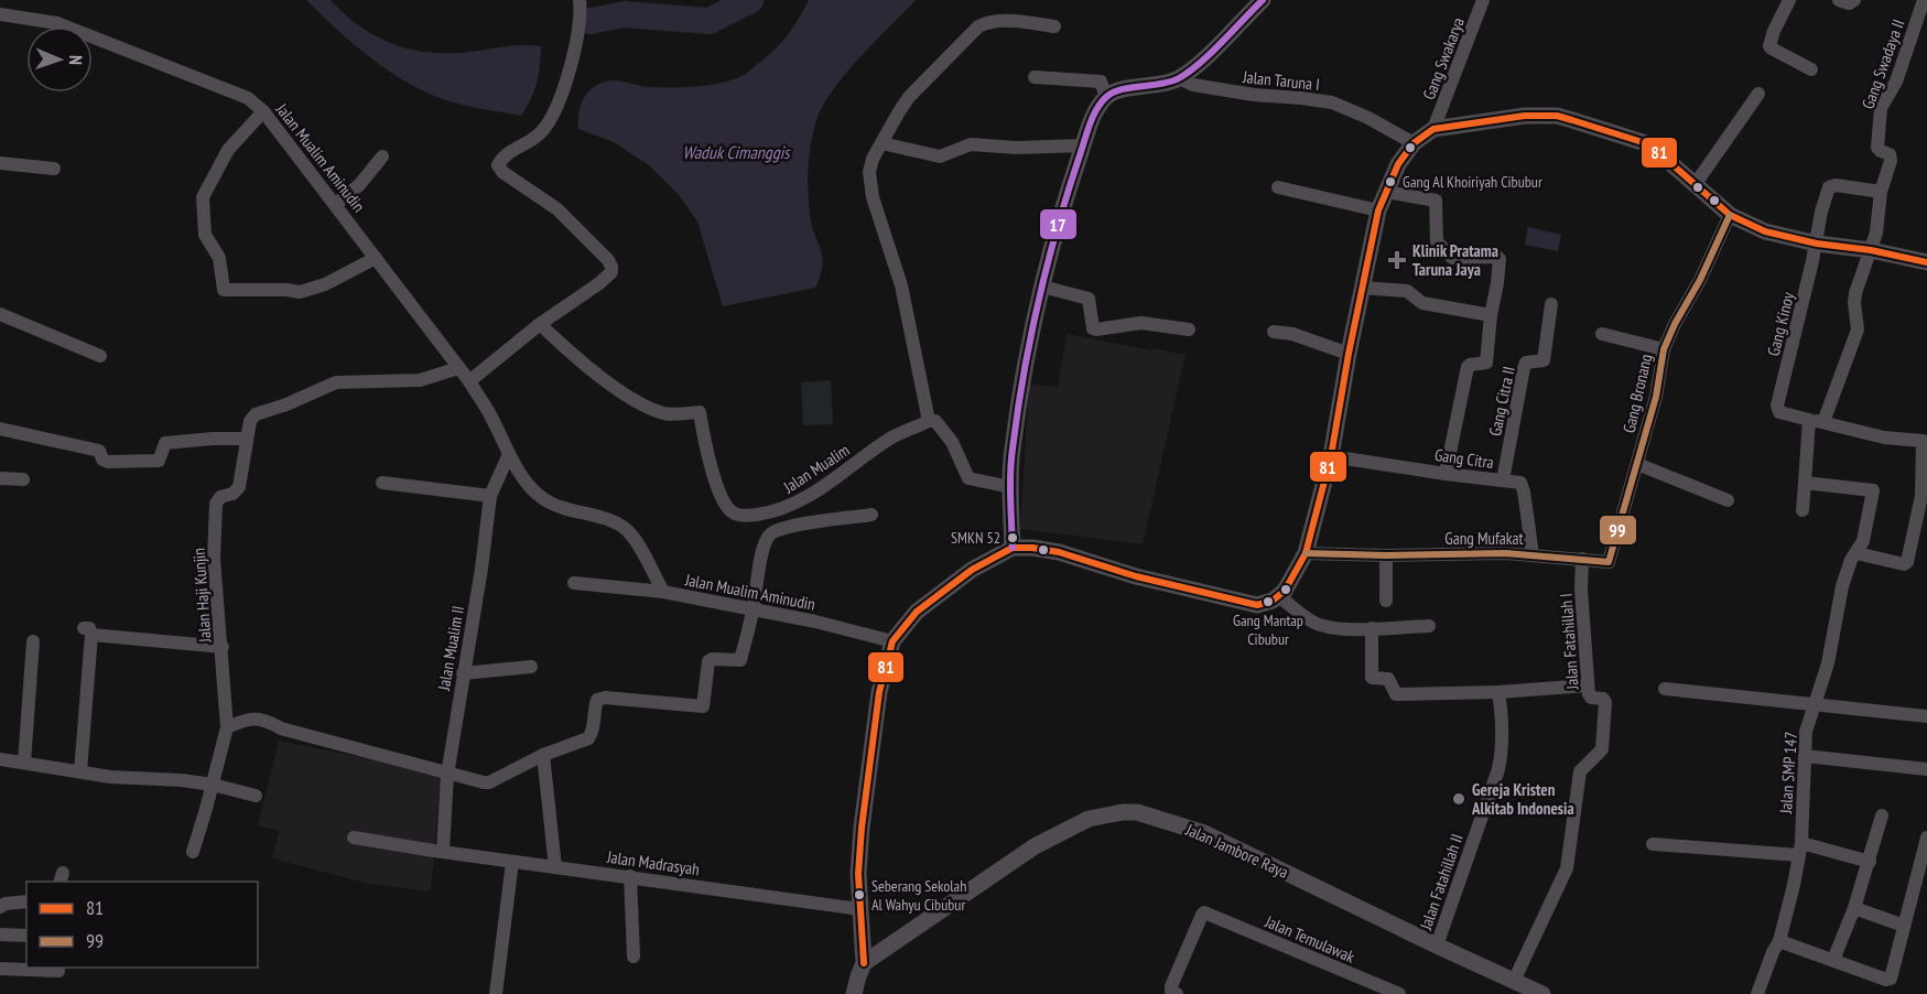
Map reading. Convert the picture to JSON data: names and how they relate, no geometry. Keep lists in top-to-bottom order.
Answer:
{
  "streets": {
    "street": [
      "Gang Swakarya",
      "Gang Swadaya II",
      "Jalan Taruna I",
      "Jalan Mualim Aminudin",
      "Gang Kinoy",
      "Gang Bronang",
      "Gang Citra II",
      "Gang Citra",
      "Jalan Mualim",
      "Gang Mufakat",
      "Jalan Haji Kunjin",
      "Jalan Fatahillah I",
      "Jalan Mualim II",
      "Jalan SMP 147",
      "Jalan Jambore Raya",
      "Jalan Madrasyah",
      "Jalan Fatahillah II",
      "Jalan Temulawak"
    ]
  },
  "crossings": [
    ["Gang Swadaya II", "Gang Kinoy"],
    ["Jalan Mualim Aminudin", "Jalan Haji Kunjin"],
    ["Jalan Mualim Aminudin", "Jalan Mualim II"],
    ["Gang Bronang", "Gang Mufakat"],
    ["Gang Bronang", "Jalan Fatahillah I"],
    ["Gang Citra II", "Gang Citra"],
    ["Gang Citra", "Gang Mufakat"],
    ["Gang Mufakat", "Jalan Fatahillah I"],
    ["Jalan Fatahillah I", "Jalan Jambore Raya"],
    ["Jalan Mualim II", "Jalan Madrasyah"],
    ["Jalan Jambore Raya", "Jalan Fatahillah II"]
  ],
  "water": ["Waduk Cimanggis"],
  "places": {
    "other": [
      "Gang Al Khoiriyah Cibubur",
      "SMKN 52",
      "Gang Mantap Cibubur",
      "Gereja Kristen Alkitab Indonesia",
      "Seberang Sekolah Al Wahyu Cibubur"
    ],
    "health": ["Klinik Pratama Taruna Jaya"]
  },
  "lines": ["transit line 17", "transit line 81", "transit line 99"],
  "legend": ["81", "99"],
  "north": "right"
}
